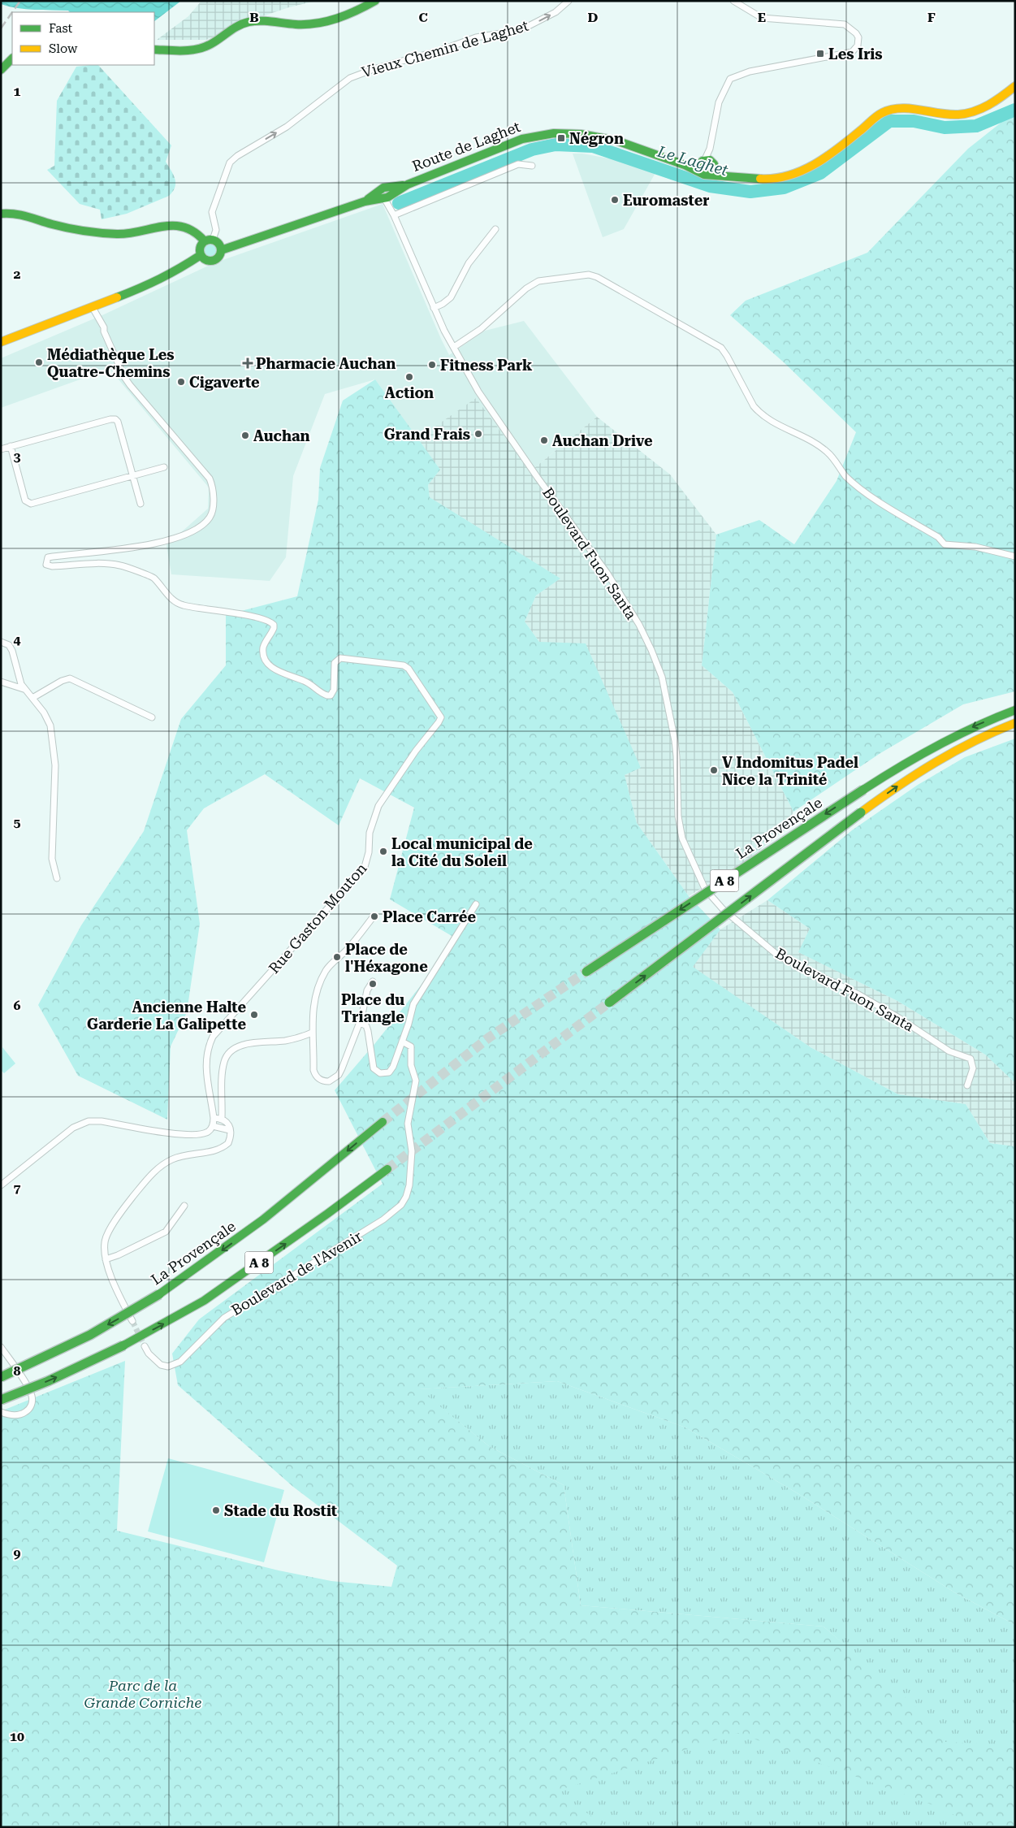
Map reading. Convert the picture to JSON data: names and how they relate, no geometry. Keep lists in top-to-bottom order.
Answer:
{
  "streets": {
    "main road": ["Route de Laghet", "La Provençale", "A 8"],
    "street": [
      "Vieux Chemin de Laghet",
      "Boulevard Fuon Santa",
      "Rue Gaston Mouton",
      "Boulevard de l'Avenir"
    ]
  },
  "crossings": [
    ["Vieux Chemin de Laghet", "Route de Laghet"],
    ["Route de Laghet", "Boulevard Fuon Santa"]
  ],
  "one_way": ["Vieux Chemin de Laghet"],
  "water": ["Le Laghet"],
  "parks": ["Parc de la Grande Corniche"],
  "places": {
    "transit": ["Les Iris", "Négron"],
    "other": [
      "Euromaster",
      "Médiathèque Les Quatre-Chemins",
      "Fitness Park",
      "Action",
      "Cigaverte",
      "Grand Frais",
      "Auchan",
      "Auchan Drive",
      "V Indomitus Padel Nice la Trinité",
      "Local municipal de la Cité du Soleil",
      "Place Carrée",
      "Place de l'Héxagone",
      "Place du Triangle",
      "Ancienne Halte Garderie La Galipette",
      "Stade du Rostit"
    ],
    "health": ["Pharmacie Auchan"]
  },
  "legend": ["Fast", "Slow"],
  "grid": {
    "columns": [
      "B",
      "C",
      "D",
      "E",
      "F"
    ],
    "rows": [
      "1",
      "2",
      "3",
      "4",
      "5",
      "6",
      "7",
      "8",
      "9",
      "10"
    ]
  }
}
